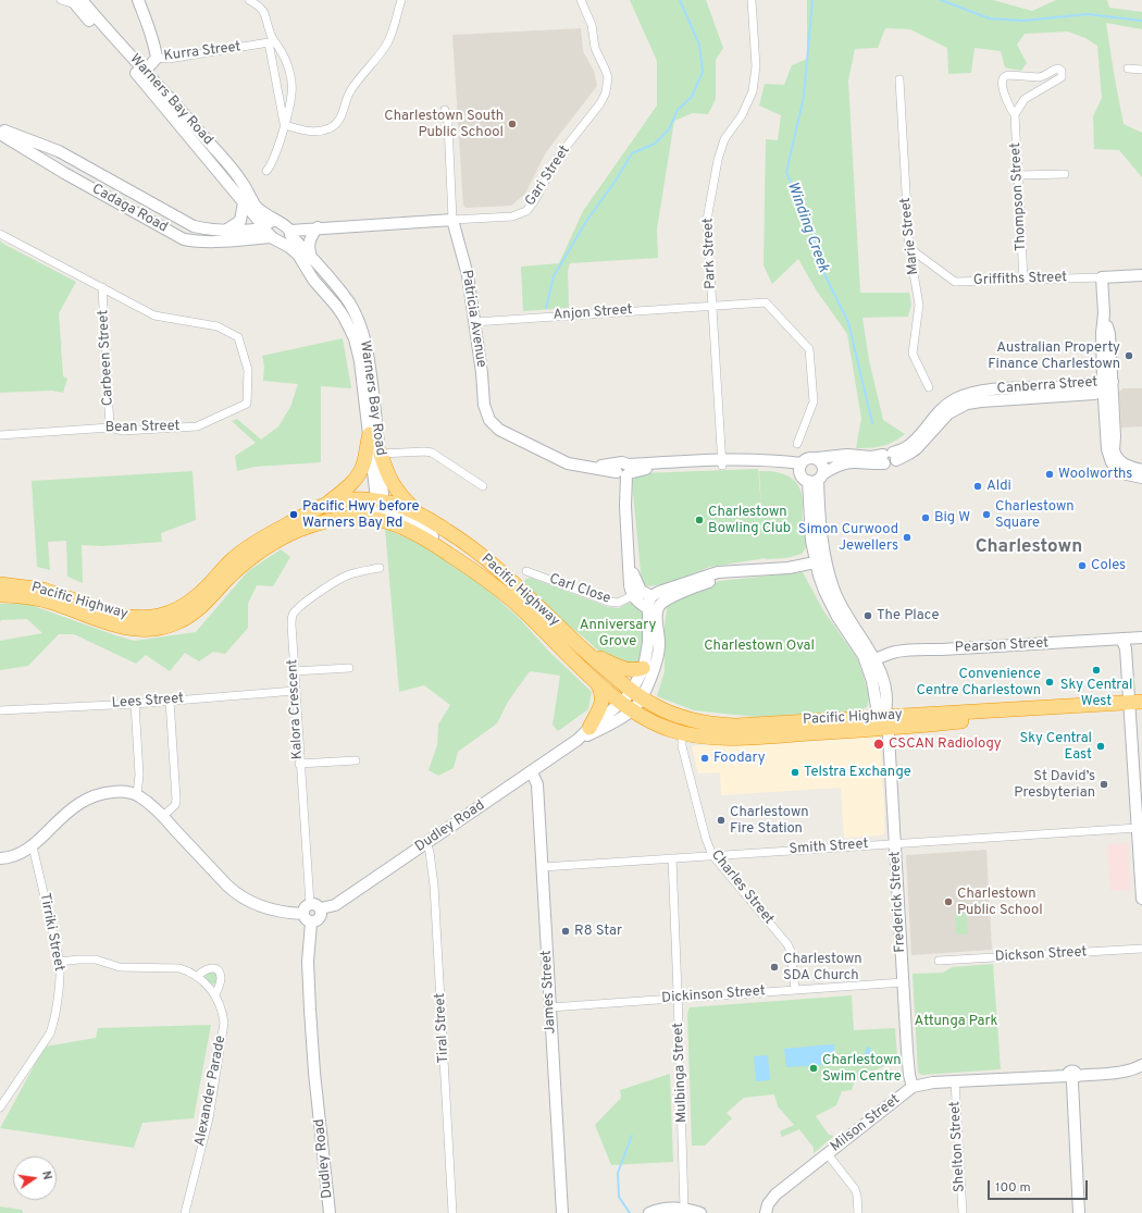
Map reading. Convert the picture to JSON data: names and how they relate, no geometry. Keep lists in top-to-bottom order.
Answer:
{
  "streets": {
    "highway": ["Pacific Highway"],
    "street": [
      "Kurra Street",
      "Warners Bay Road",
      "Gari Street",
      "Thompson Street",
      "Cadaga Road",
      "Marie Street",
      "Park Street",
      "Griffiths Street",
      "Anjon Street",
      "Patricia Avenue",
      "Carbeen Street",
      "Canberra Street",
      "Bean Street",
      "Carl Close",
      "Pearson Street",
      "Lees Street",
      "Kalora Crescent",
      "Dudley Road",
      "Smith Street",
      "Charles Street",
      "Frederick Street",
      "Tirriki Street",
      "Dickson Street",
      "James Street",
      "Dickinson Street",
      "Tiral Street",
      "Mulbinga Street",
      "Alexander Parade",
      "Milson Street",
      "Shelton Street"
    ]
  },
  "crossings": [
    ["Kurra Street", "Warners Bay Road"],
    ["Warners Bay Road", "Gari Street"],
    ["Warners Bay Road", "Cadaga Road"],
    ["Warners Bay Road", "Pacific Highway"],
    ["Gari Street", "Patricia Avenue"],
    ["Thompson Street", "Griffiths Street"],
    ["Marie Street", "Griffiths Street"],
    ["Park Street", "Anjon Street"],
    ["Park Street", "Patricia Avenue"],
    ["Anjon Street", "Patricia Avenue"],
    ["Patricia Avenue", "Canberra Street"],
    ["Patricia Avenue", "Frederick Street"],
    ["Carbeen Street", "Bean Street"],
    ["Canberra Street", "Frederick Street"],
    ["Pacific Highway", "Dudley Road"],
    ["Pacific Highway", "Charles Street"],
    ["Pacific Highway", "Frederick Street"],
    ["Pearson Street", "Frederick Street"],
    ["Lees Street", "Kalora Crescent"],
    ["Kalora Crescent", "Dudley Road"],
    ["Dudley Road", "James Street"],
    ["Dudley Road", "Tiral Street"],
    ["Smith Street", "Charles Street"],
    ["Smith Street", "Frederick Street"],
    ["Smith Street", "James Street"],
    ["Smith Street", "Mulbinga Street"],
    ["Charles Street", "Dickinson Street"],
    ["Frederick Street", "Dickinson Street"],
    ["Frederick Street", "Milson Street"],
    ["Tirriki Street", "Alexander Parade"],
    ["James Street", "Dickinson Street"],
    ["Dickinson Street", "Mulbinga Street"],
    ["Milson Street", "Shelton Street"]
  ],
  "districts": ["Charlestown"],
  "water": ["Winding Creek"],
  "parks": ["Anniversary Grove", "Charlestown Oval", "Attunga Park"],
  "places": [
    "Charlestown South Public School",
    "Australian Property Finance Charlestown",
    "Woolworths",
    "Aldi",
    "Pacific Hwy before Warners Bay Rd",
    "Charlestown Square",
    "Big W",
    "Charlestown Bowling Club",
    "Simon Curwood Jewellers",
    "Coles",
    "The Place",
    "Sky Central West",
    "Convenience Centre Charlestown",
    "CSCAN Radiology",
    "Sky Central East",
    "Foodary",
    "Telstra Exchange",
    "St David’s Presbyterian",
    "Charlestown Fire Station",
    "Charlestown Public School",
    "R8 Star",
    "Charlestown SDA Church",
    "Charlestown Swim Centre"
  ],
  "scale_bar": "100 m",
  "north": "right"
}
